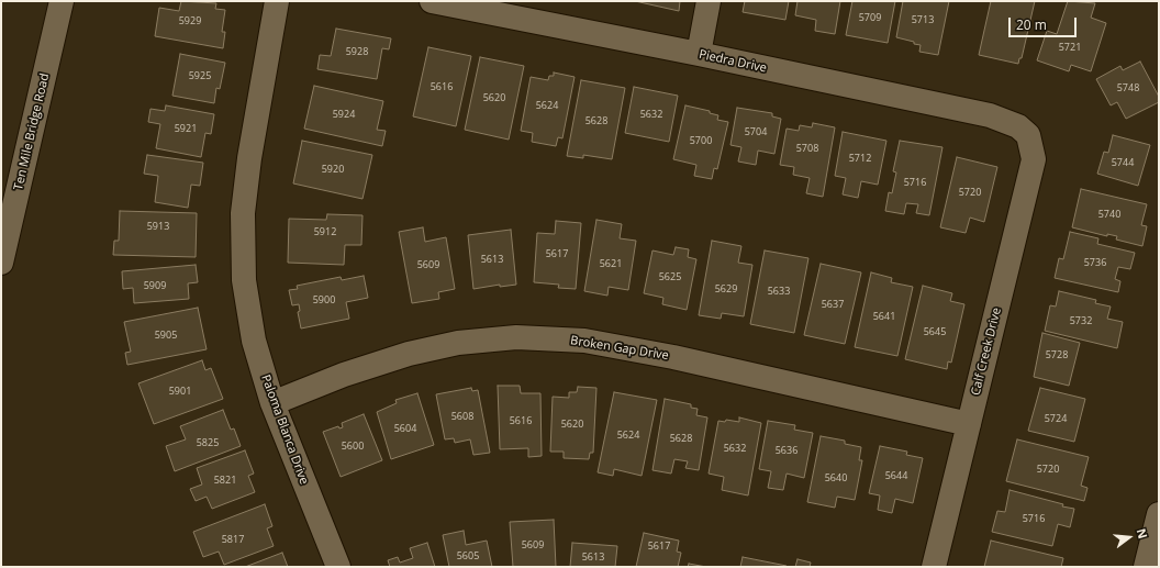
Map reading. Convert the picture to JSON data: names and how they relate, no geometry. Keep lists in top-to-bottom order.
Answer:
{
  "streets": {
    "street": [
      "Piedra Drive",
      "Ten Mile Bridge Road",
      "Broken Gap Drive",
      "Calf Creek Drive",
      "Paloma Blanca Drive"
    ]
  },
  "crossings": [
    ["Piedra Drive", "Calf Creek Drive"],
    ["Broken Gap Drive", "Calf Creek Drive"],
    ["Broken Gap Drive", "Paloma Blanca Drive"]
  ],
  "house_numbers": [
    "5709",
    "5713",
    "5929",
    "5721",
    "5928",
    "5925",
    "5616",
    "5748",
    "5620",
    "5624",
    "5924",
    "5632",
    "5628",
    "5921",
    "5704",
    "5700",
    "5708",
    "5712",
    "5744",
    "5920",
    "5716",
    "5720",
    "5740",
    "5913",
    "5912",
    "5617",
    "5613",
    "5736",
    "5621",
    "5609",
    "5625",
    "5909",
    "5629",
    "5633",
    "5900",
    "5637",
    "5641",
    "5732",
    "5645",
    "5905",
    "5728",
    "5901",
    "5608",
    "5724",
    "5616",
    "5620",
    "5604",
    "5624",
    "5628",
    "5825",
    "5600",
    "5632",
    "5636",
    "5720",
    "5644",
    "5640",
    "5821",
    "5716",
    "5817",
    "5609",
    "5617",
    "5605",
    "5613"
  ],
  "scale_bar": "20 m",
  "north": "right"
}
